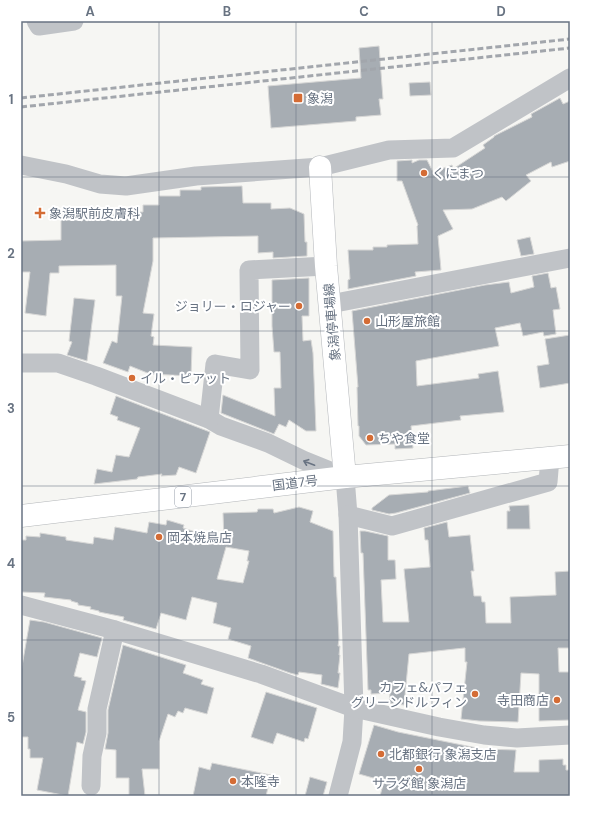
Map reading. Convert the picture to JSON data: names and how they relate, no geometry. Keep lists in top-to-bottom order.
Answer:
{
  "streets": {
    "main road": ["象潟停車場線", "国道7号", "7"]
  },
  "crossings": [
    ["象潟停車場線", "国道7号"]
  ],
  "places": {
    "transit": ["象潟"],
    "other": [
      "くにまつ",
      "ジョリー・ロジャー",
      "山形屋旅館",
      "イル・ピアット",
      "ちや食堂",
      "岡本焼鳥店",
      "カフェ&パフェ グリーンドルフィン",
      "寺田商店",
      "北都銀行 象潟支店",
      "サラダ館 象潟店",
      "本隆寺"
    ],
    "health": ["象潟駅前皮膚科"]
  },
  "grid": {
    "columns": [
      "A",
      "B",
      "C",
      "D"
    ],
    "rows": [
      "1",
      "2",
      "3",
      "4",
      "5"
    ]
  }
}
